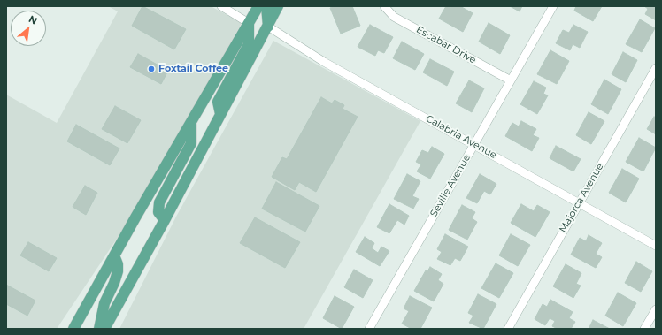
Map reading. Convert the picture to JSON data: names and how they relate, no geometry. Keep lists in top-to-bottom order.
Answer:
{
  "streets": {
    "street": [
      "Escabar Drive",
      "Calabria Avenue",
      "Seville Avenue",
      "Majorca Avenue"
    ]
  },
  "crossings": [
    ["Escabar Drive", "Seville Avenue"],
    ["Calabria Avenue", "Seville Avenue"],
    ["Calabria Avenue", "Majorca Avenue"]
  ],
  "places": ["Foxtail Coffee"],
  "north": "top right"
}
